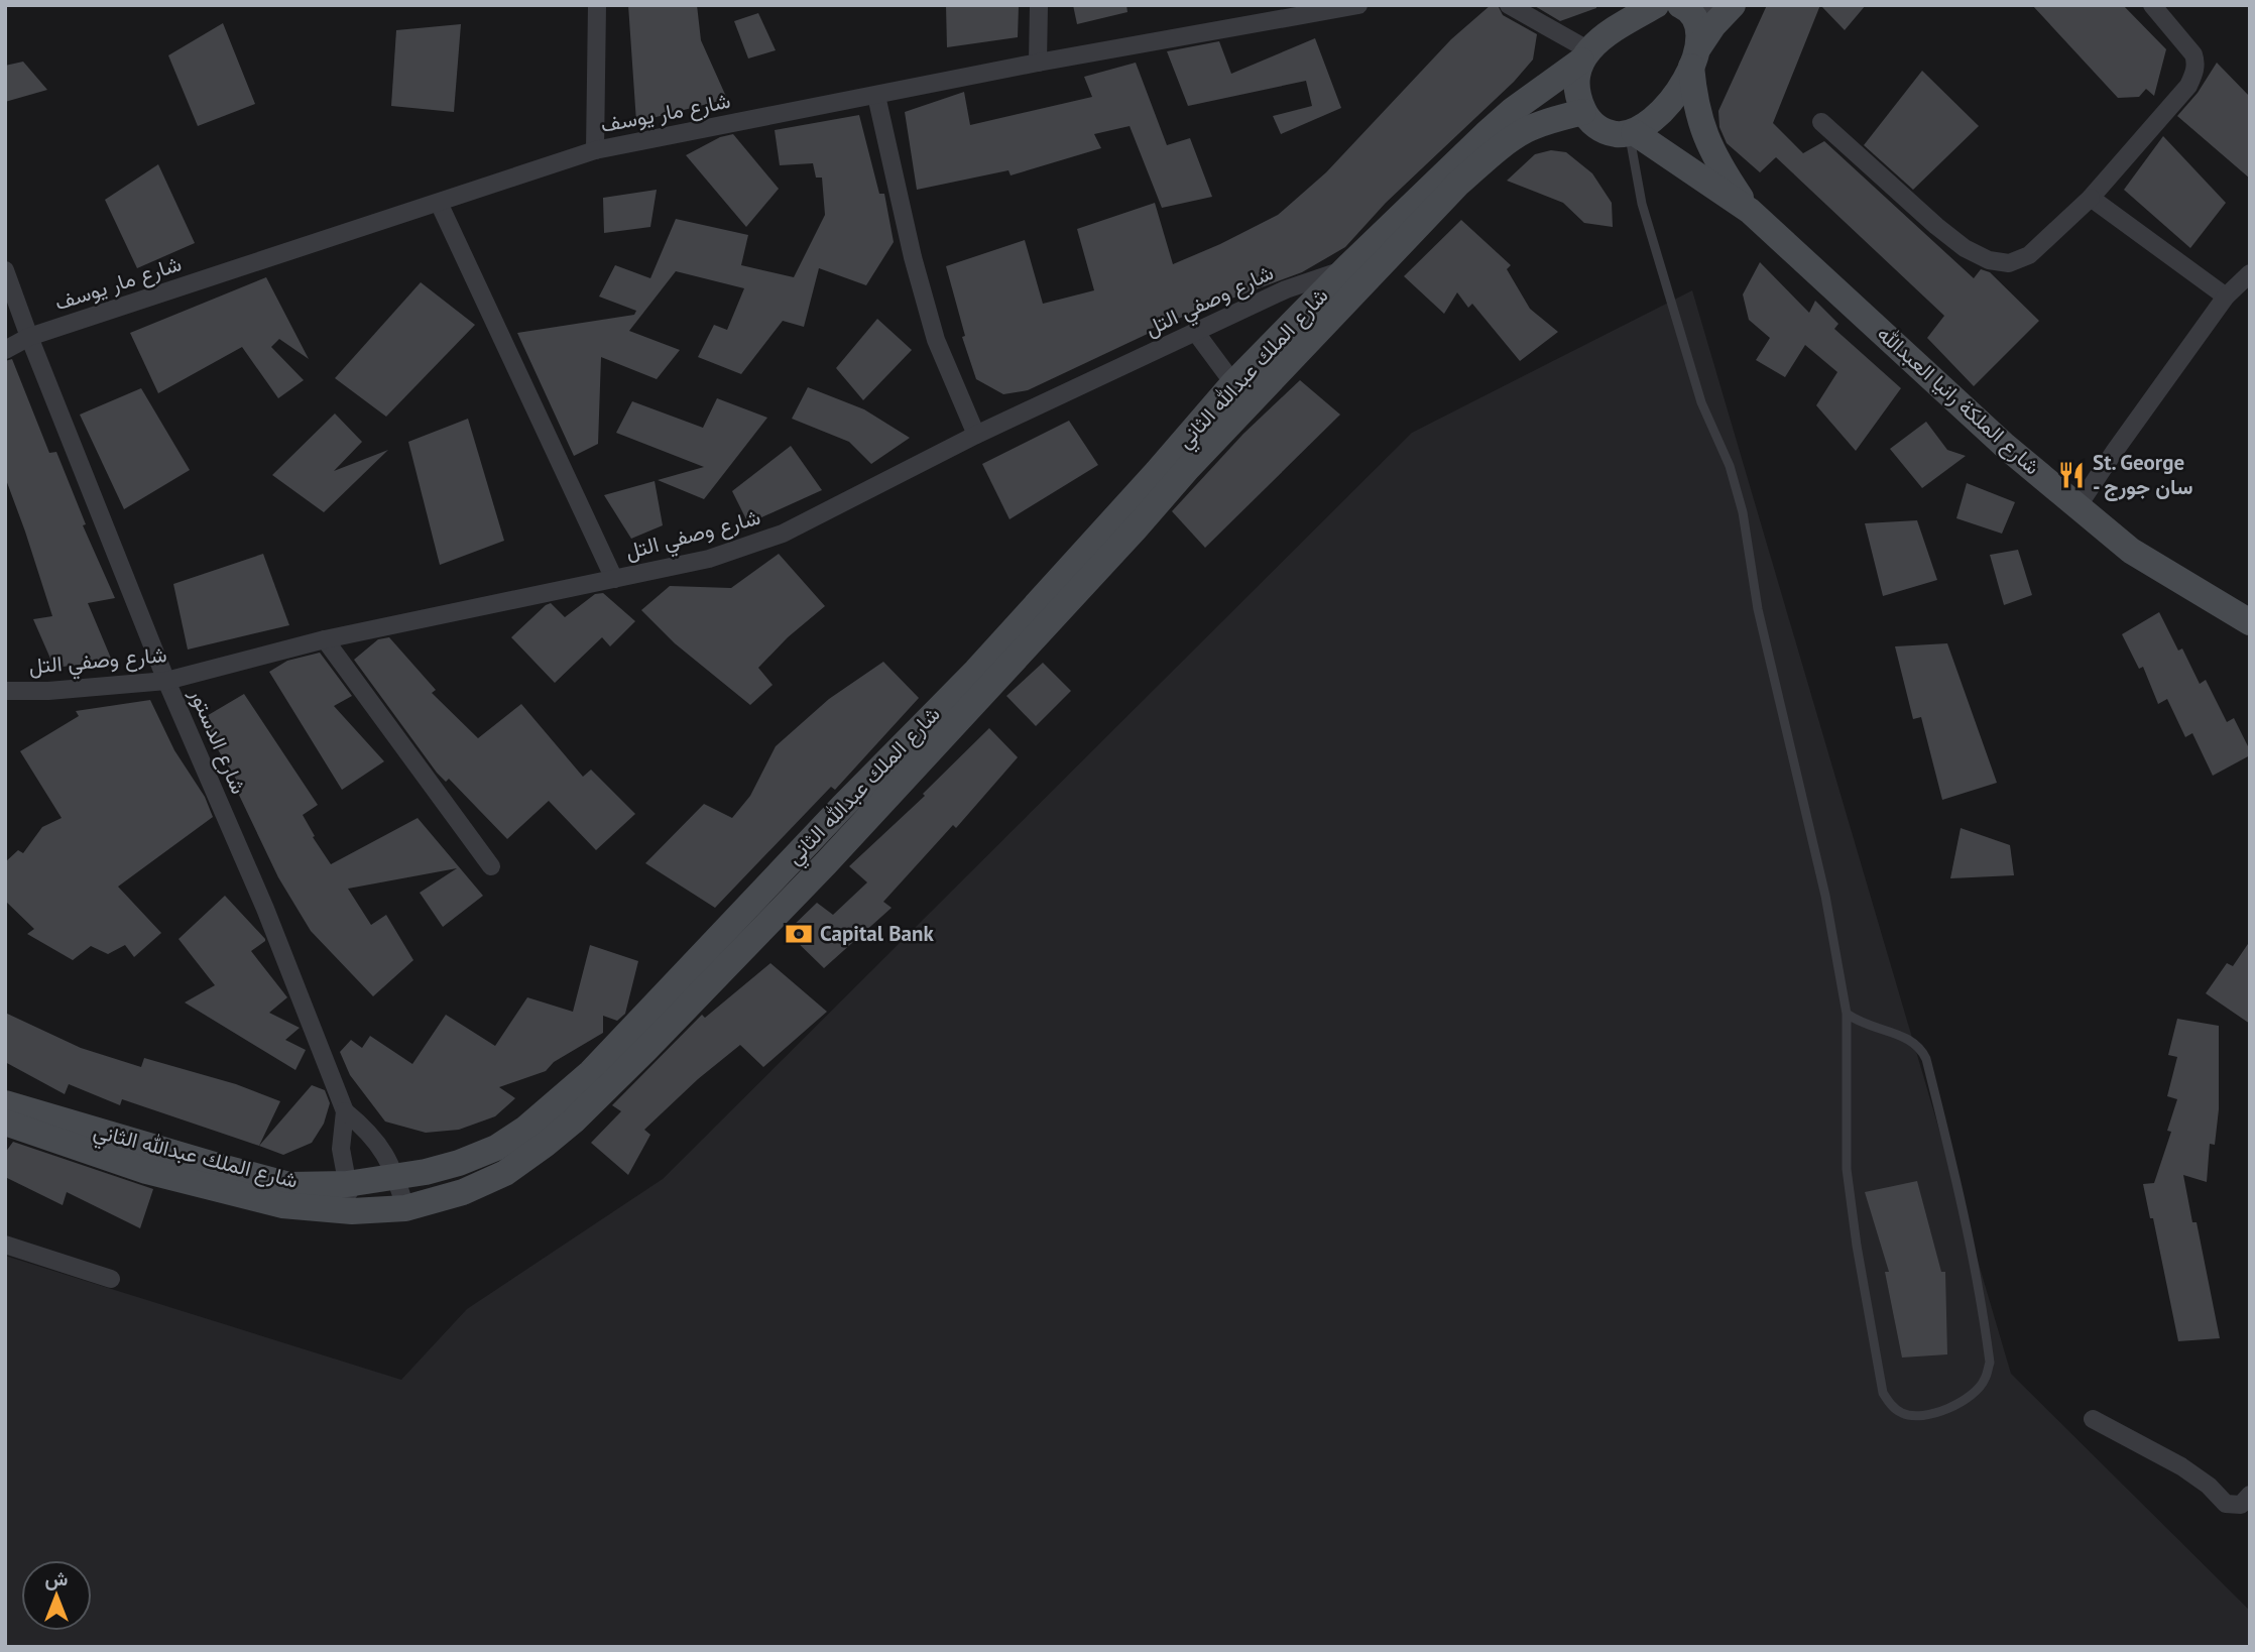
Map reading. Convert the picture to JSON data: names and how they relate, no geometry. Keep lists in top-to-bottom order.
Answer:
{
  "streets": {
    "main road": ["شارع الملك عبدالله الثاني", "شارع الملكة رانيا العبدالله"],
    "street": ["شارع مار يوسف", "شارع وصفي التل", "شارع الدستور"]
  },
  "crossings": [
    ["شارع مار يوسف", "شارع الدستور"],
    ["شارع وصفي التل", "شارع الملك عبدالله الثاني"],
    ["شارع وصفي التل", "شارع الدستور"],
    ["شارع الملك عبدالله الثاني", "شارع الدستور"]
  ],
  "places": {
    "restaurant": ["St. George - سان جورج"],
    "bank": ["Capital Bank"]
  },
  "north": "top"
}
